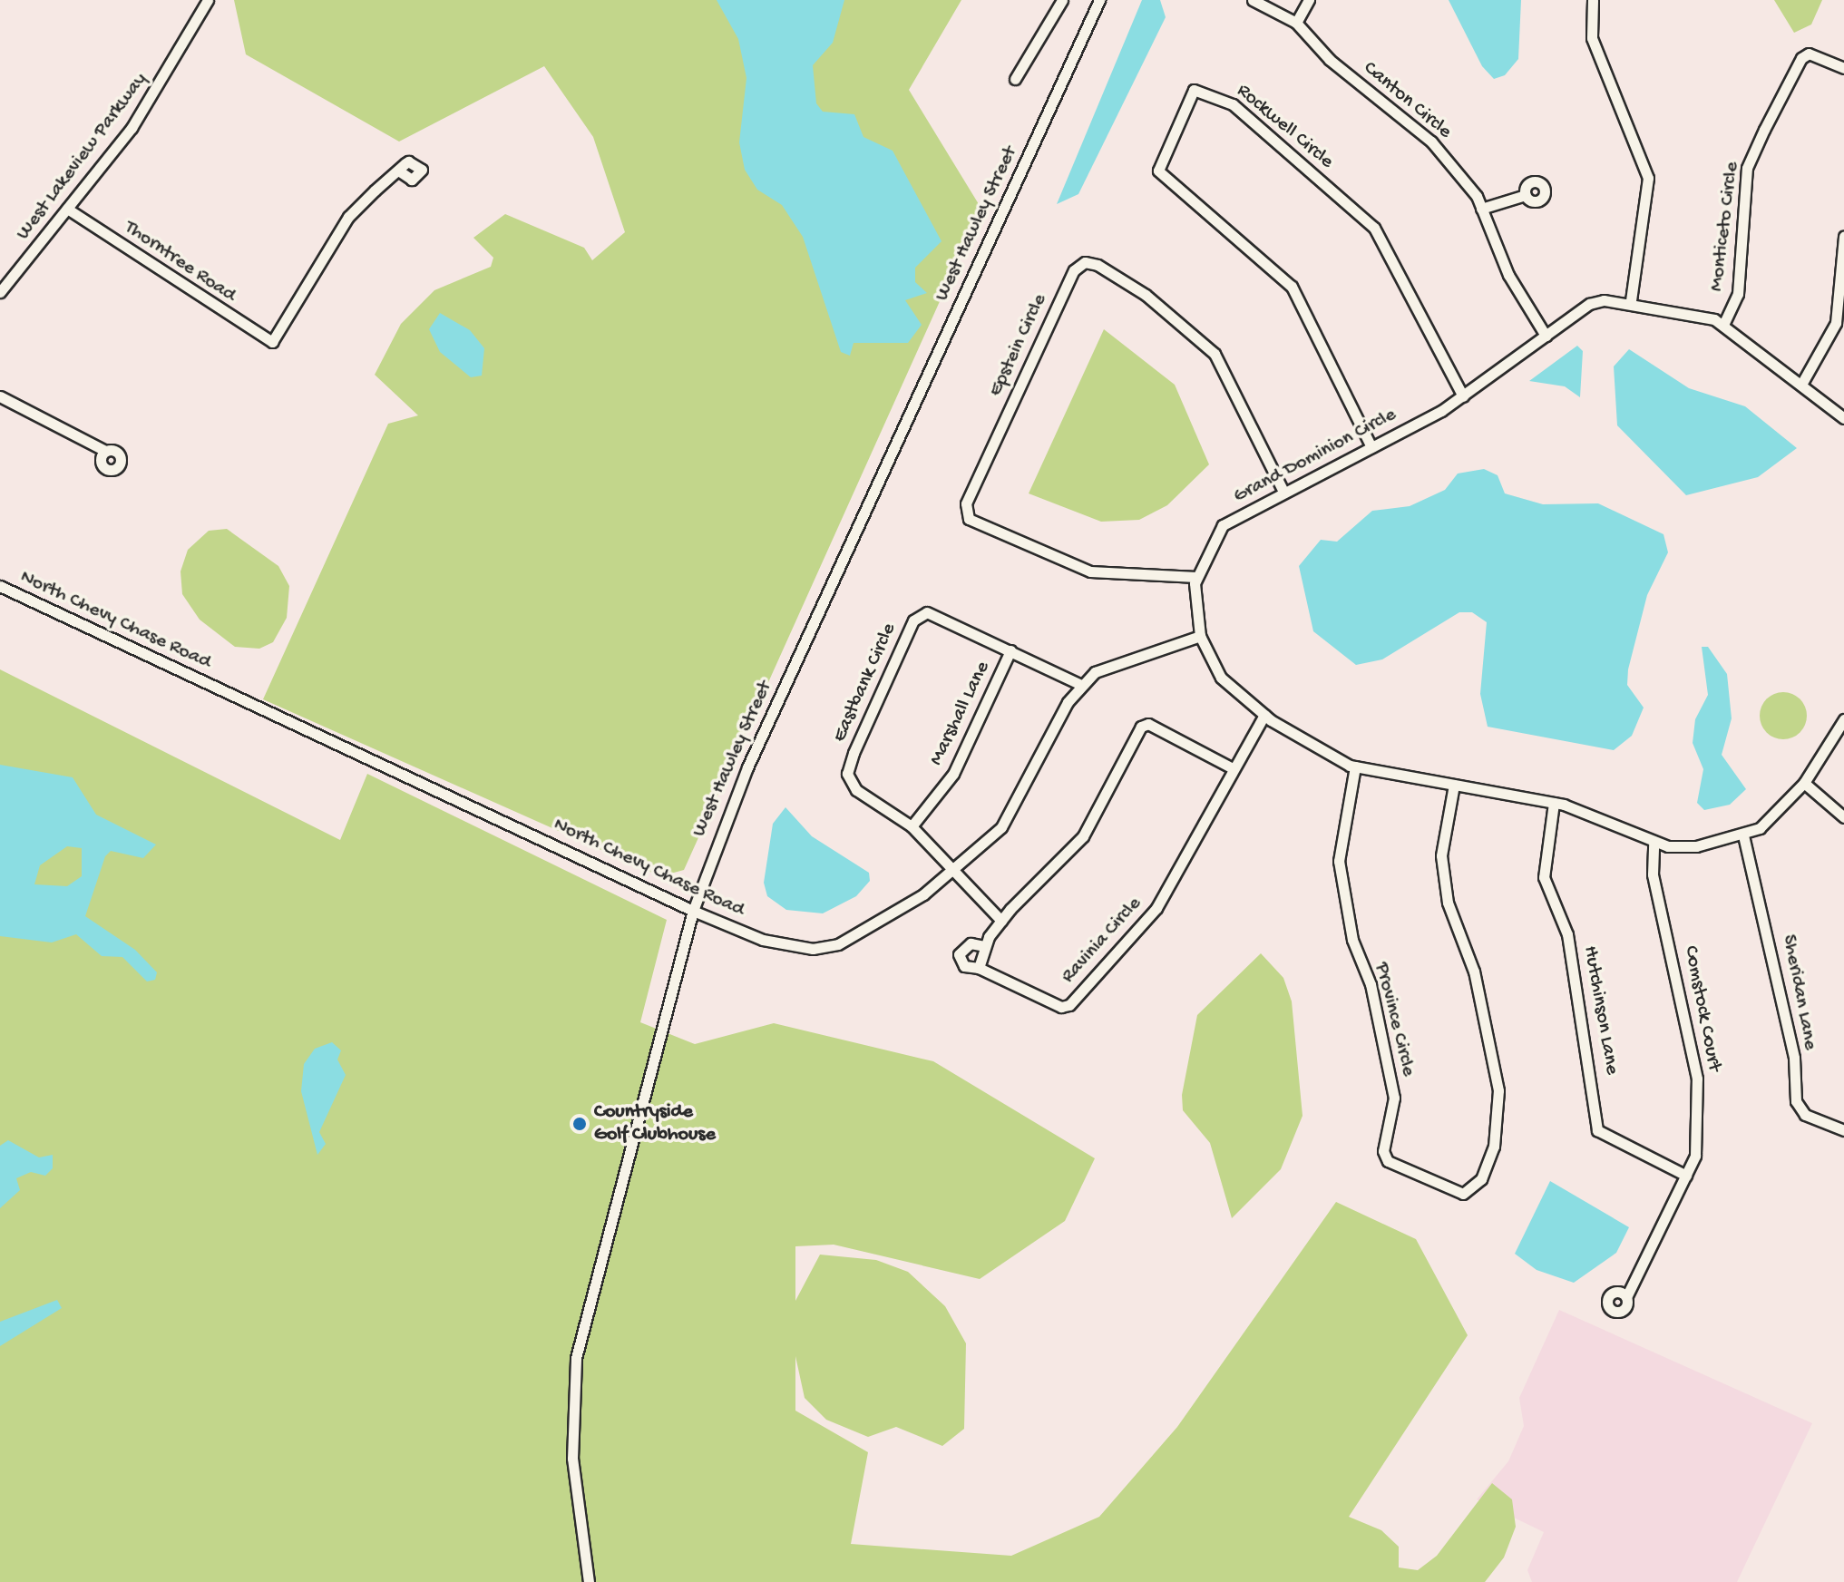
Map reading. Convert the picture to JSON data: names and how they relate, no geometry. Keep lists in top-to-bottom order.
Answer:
{
  "streets": {
    "street": [
      "Canton Circle",
      "Rockwell Circle",
      "West Lakeview Parkway",
      "West Hawley Street",
      "Monticeto Circle",
      "Thorntree Road",
      "Epstein Circle",
      "Grand Dominion Circle",
      "North Chevy Chase Road",
      "Eastbank Circle",
      "Marshall Lane",
      "Ravinia Circle",
      "Sheridan Lane",
      "Comstock Court",
      "Hutchinson Lane",
      "Province Circle"
    ]
  },
  "crossings": [
    ["Canton Circle", "Grand Dominion Circle"],
    ["Rockwell Circle", "Grand Dominion Circle"],
    ["West Lakeview Parkway", "Thorntree Road"],
    ["West Hawley Street", "North Chevy Chase Road"],
    ["Monticeto Circle", "Grand Dominion Circle"],
    ["Epstein Circle", "Grand Dominion Circle"],
    ["North Chevy Chase Road", "Eastbank Circle"],
    ["Eastbank Circle", "Marshall Lane"],
    ["Comstock Court", "Hutchinson Lane"]
  ],
  "places": ["Countryside Golf Clubhouse"]
}
